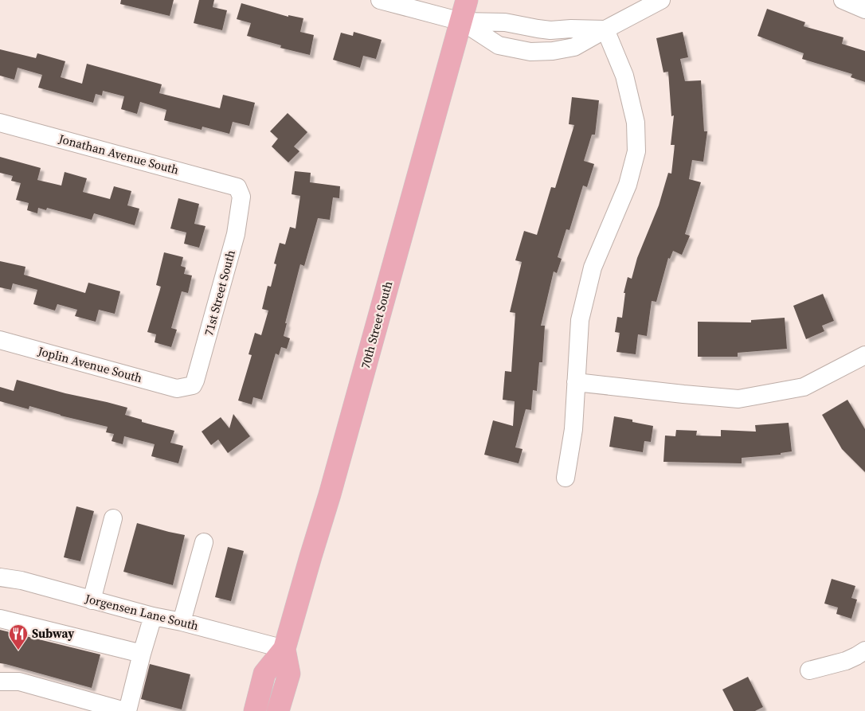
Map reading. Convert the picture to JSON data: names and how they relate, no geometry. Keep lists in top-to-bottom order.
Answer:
{
  "streets": {
    "main road": ["70th Street South"],
    "street": [
      "Jonathan Avenue South",
      "71st Street South",
      "Joplin Avenue South",
      "Jorgensen Lane South"
    ]
  },
  "crossings": [
    ["Jonathan Avenue South", "71st Street South"],
    ["71st Street South", "Joplin Avenue South"],
    ["70th Street South", "Jorgensen Lane South"]
  ],
  "places": {
    "restaurant": ["Subway"]
  }
}
